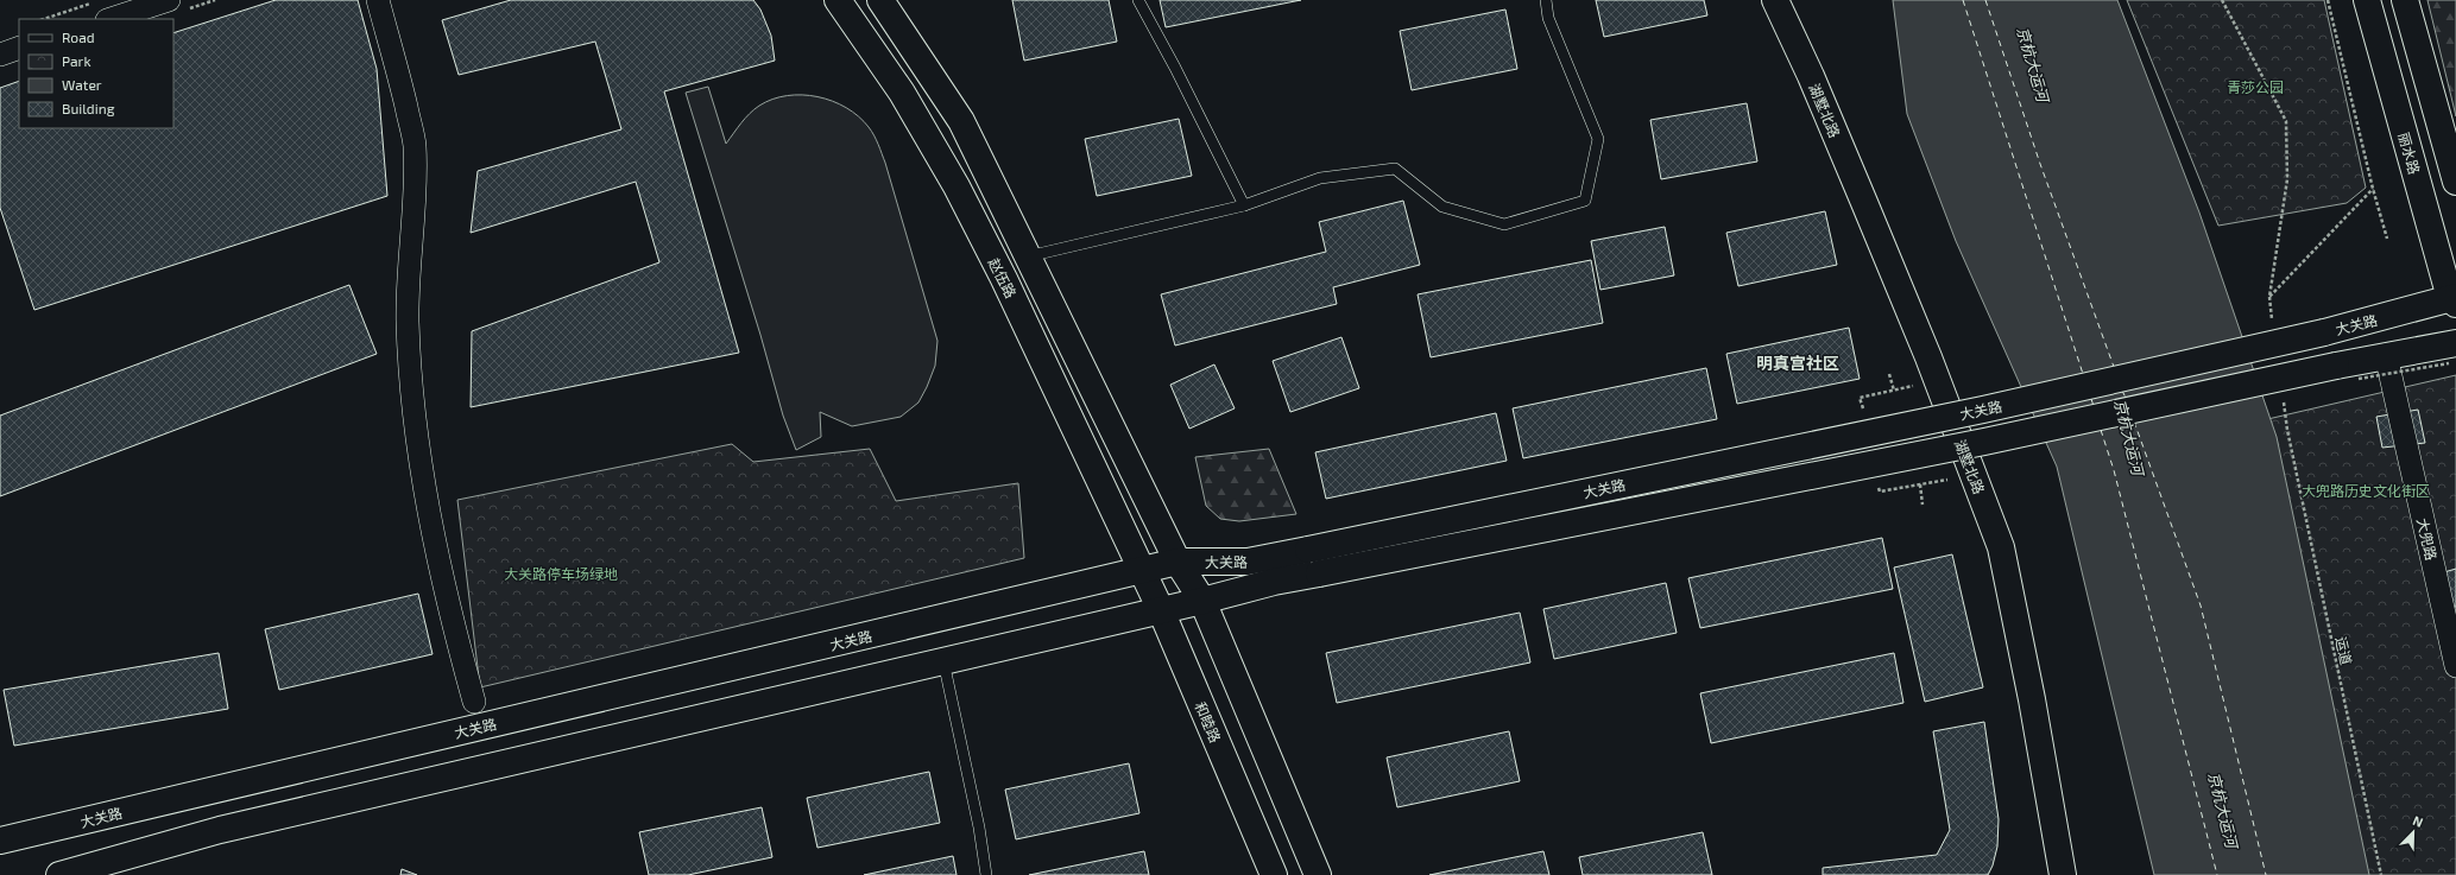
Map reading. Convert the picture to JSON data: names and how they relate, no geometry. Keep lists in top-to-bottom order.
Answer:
{
  "streets": {
    "main road": [
      "湖墅北路",
      "丽水路",
      "赵伍路",
      "大关路",
      "和睦路"
    ],
    "street": ["大兜路"],
    "path": ["运道"]
  },
  "crossings": [
    ["丽水路", "大关路"],
    ["赵伍路", "大关路"],
    ["赵伍路", "和睦路"],
    ["大关路", "大兜路"],
    ["大关路", "和睦路"]
  ],
  "districts": ["明真宫社区"],
  "water": ["京杭大运河"],
  "parks": ["青莎公园", "大兜路历史文化街区", "大关路停车场绿地"],
  "legend": [
    "Road",
    "Park",
    "Water",
    "Building"
  ],
  "north": "top right"
}
